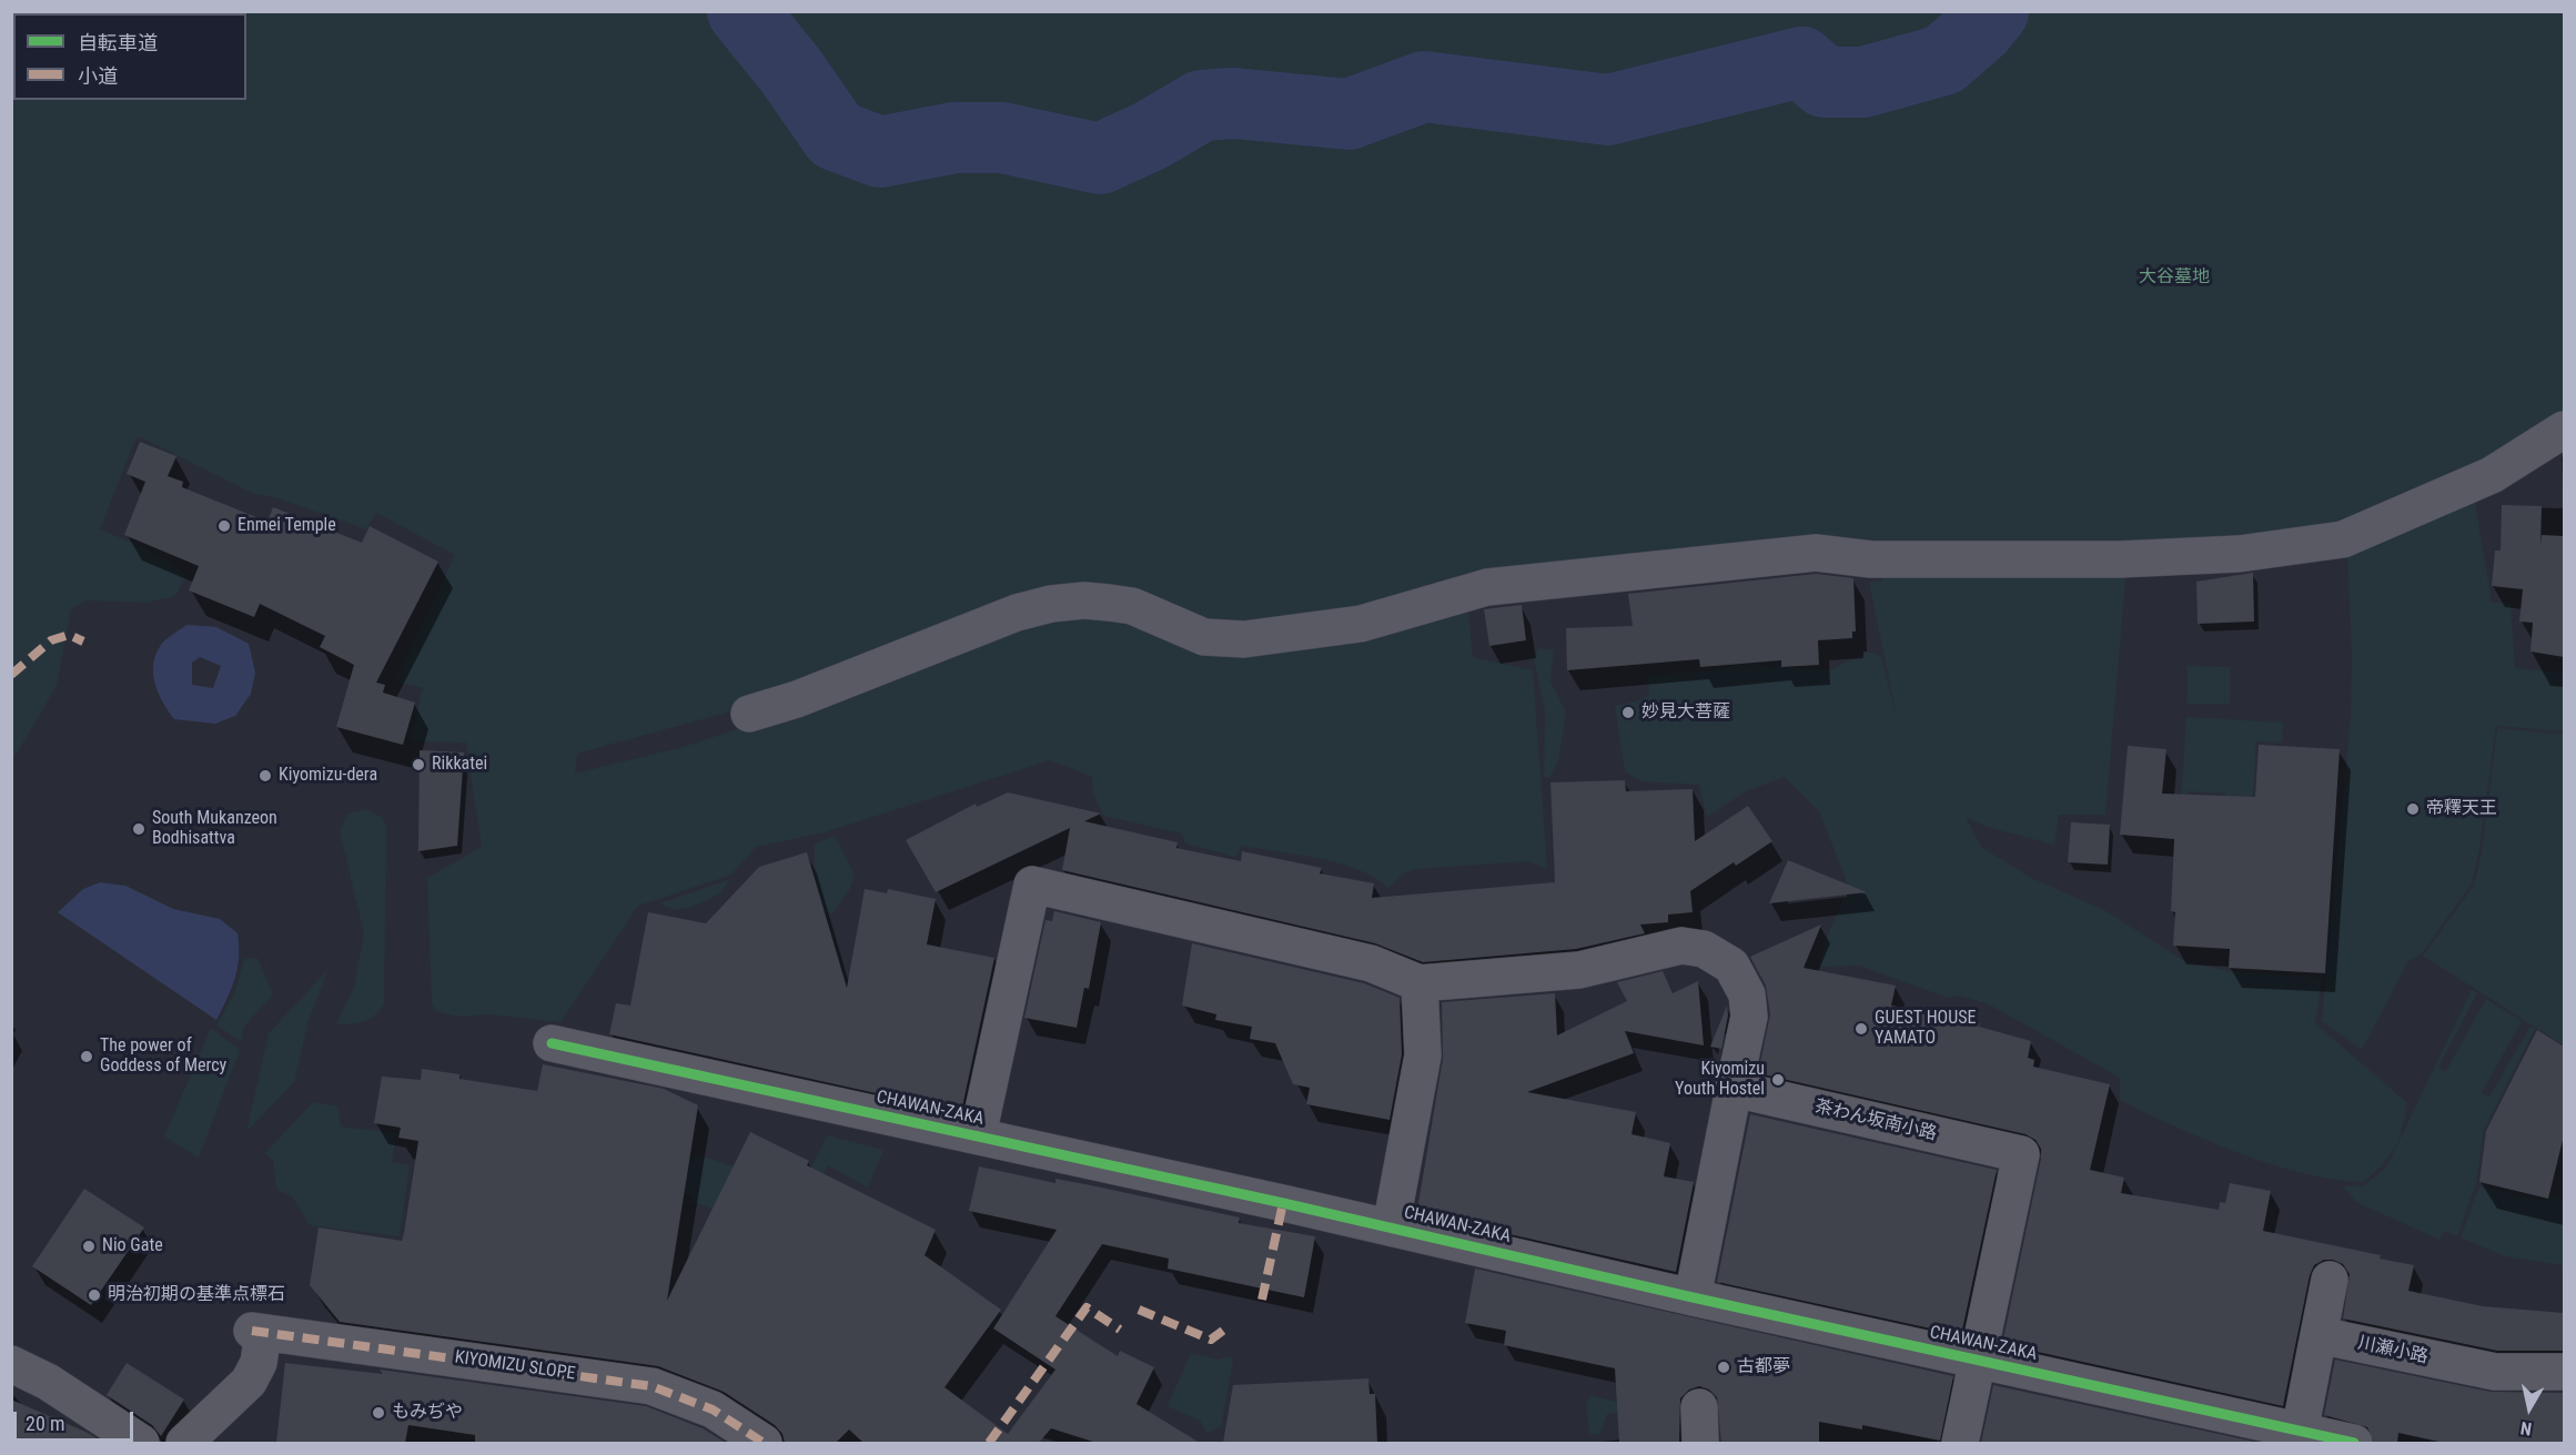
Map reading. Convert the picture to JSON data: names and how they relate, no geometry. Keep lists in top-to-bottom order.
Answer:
{
  "streets": {
    "street": [
      "CHAWAN-ZAKA",
      "茶わん坂南小路",
      "川瀬小路",
      "KIYOMIZU SLOPE"
    ]
  },
  "crossings": [
    ["CHAWAN-ZAKA", "茶わん坂南小路"]
  ],
  "parks": ["大谷墓地"],
  "places": [
    "Enmei Temple",
    "妙見大菩薩",
    "Rikkatei",
    "Kiyomizu-dera",
    "帝釋天王",
    "South Mukanzeon Bodhisattva",
    "GUEST HOUSE YAMATO",
    "The power of Goddess of Mercy",
    "Kiyomizu Youth Hostel",
    "Nio Gate",
    "明治初期の基準点標石",
    "古都夢",
    "もみぢや"
  ],
  "legend": ["自転車道", "小道"],
  "scale_bar": "20 m",
  "north": "bottom"
}
